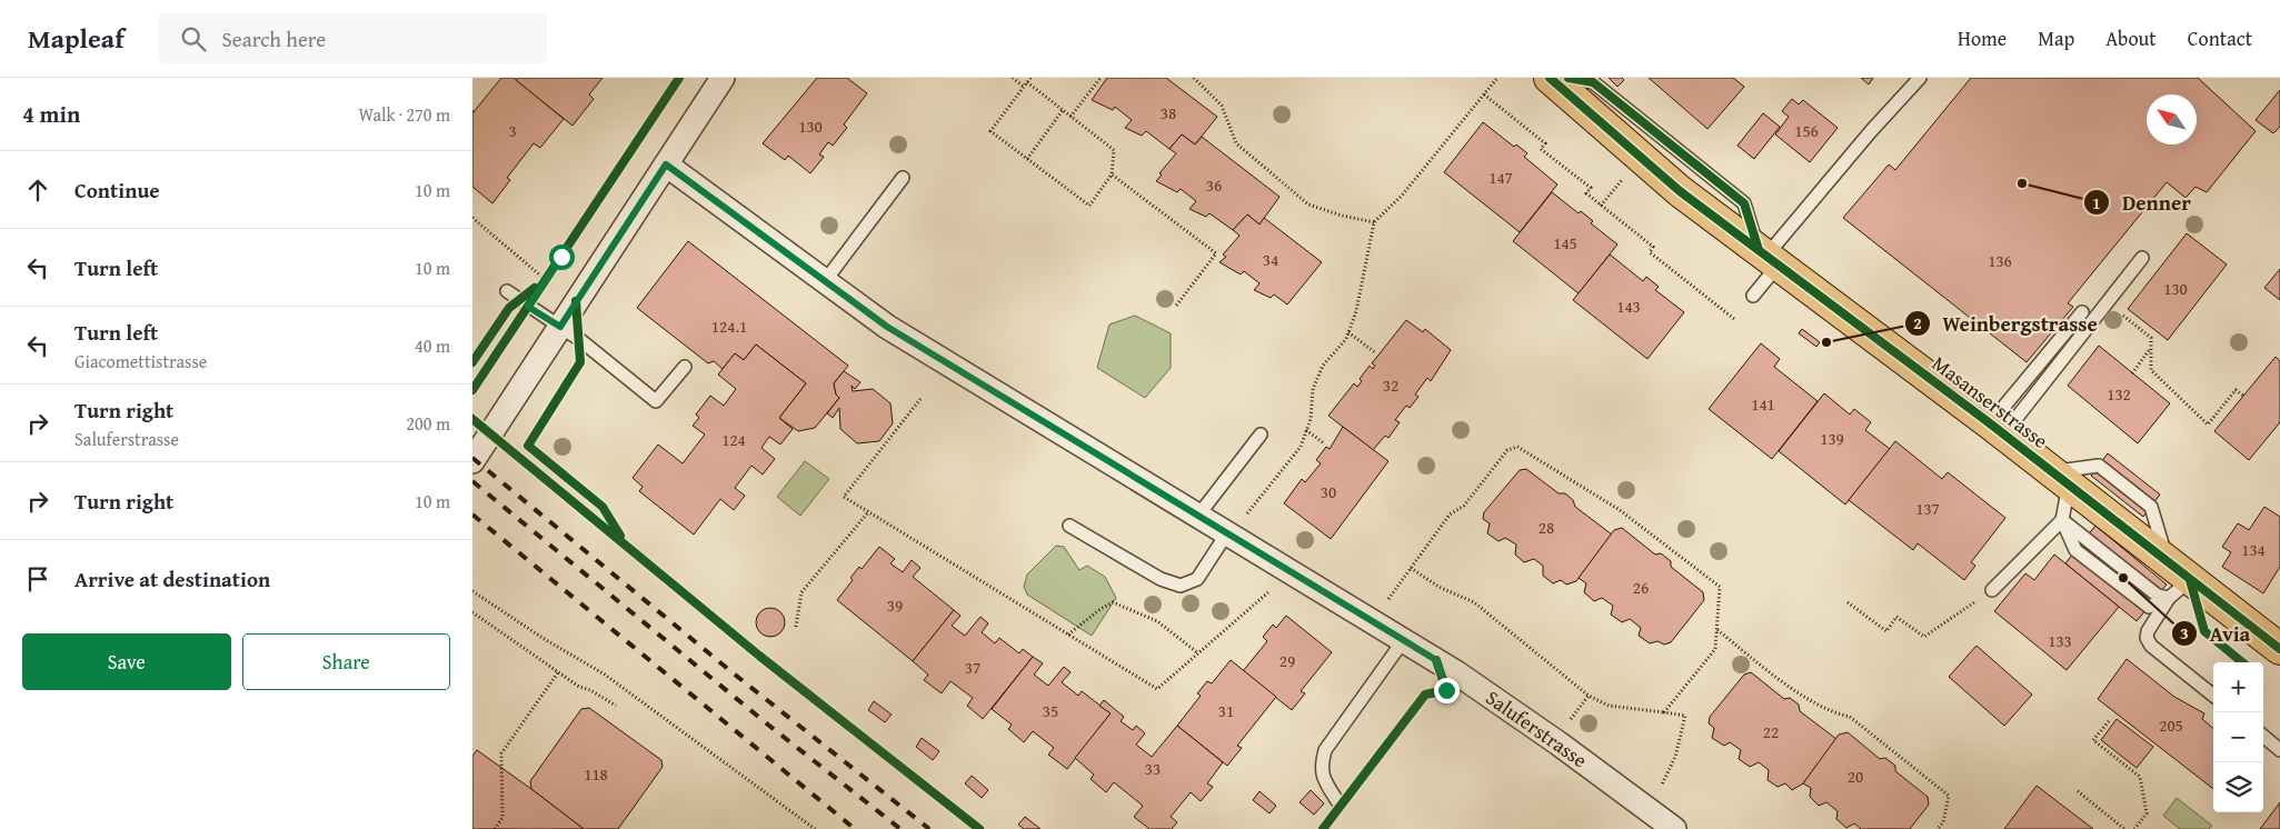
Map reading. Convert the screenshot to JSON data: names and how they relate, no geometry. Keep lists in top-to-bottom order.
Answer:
{
  "streets": {
    "main road": ["Masanserstrasse"],
    "street": ["Saluferstrasse"]
  },
  "places": ["Denner", "Weinbergstrasse", "Avia"],
  "house_numbers": [
    "38",
    "130",
    "3",
    "156",
    "147",
    "36",
    "145",
    "34",
    "136",
    "130",
    "143",
    "124.1",
    "32",
    "132",
    "141",
    "139",
    "124",
    "30",
    "137",
    "28",
    "134",
    "26",
    "39",
    "133",
    "29",
    "37",
    "35",
    "31",
    "205",
    "22",
    "33",
    "118",
    "20"
  ],
  "north": "top left",
  "page": {
    "header": "Mapleaf",
    "search": "Search here",
    "nav": [
      "Home",
      "Map",
      "About",
      "Contact"
    ],
    "heading": ["4 min", "Walk · 270 m"],
    "list": [
      ["Continue", "10 m"],
      ["Turn left", "10 m"],
      ["Turn left", "Giacomettistrasse", "40 m"],
      ["Turn right", "Saluferstrasse", "200 m"],
      ["Turn right", "10 m"],
      "Arrive at destination"
    ],
    "buttons": ["Save", "Share"],
    "map_buttons": ["+", "−"]
  }
}
